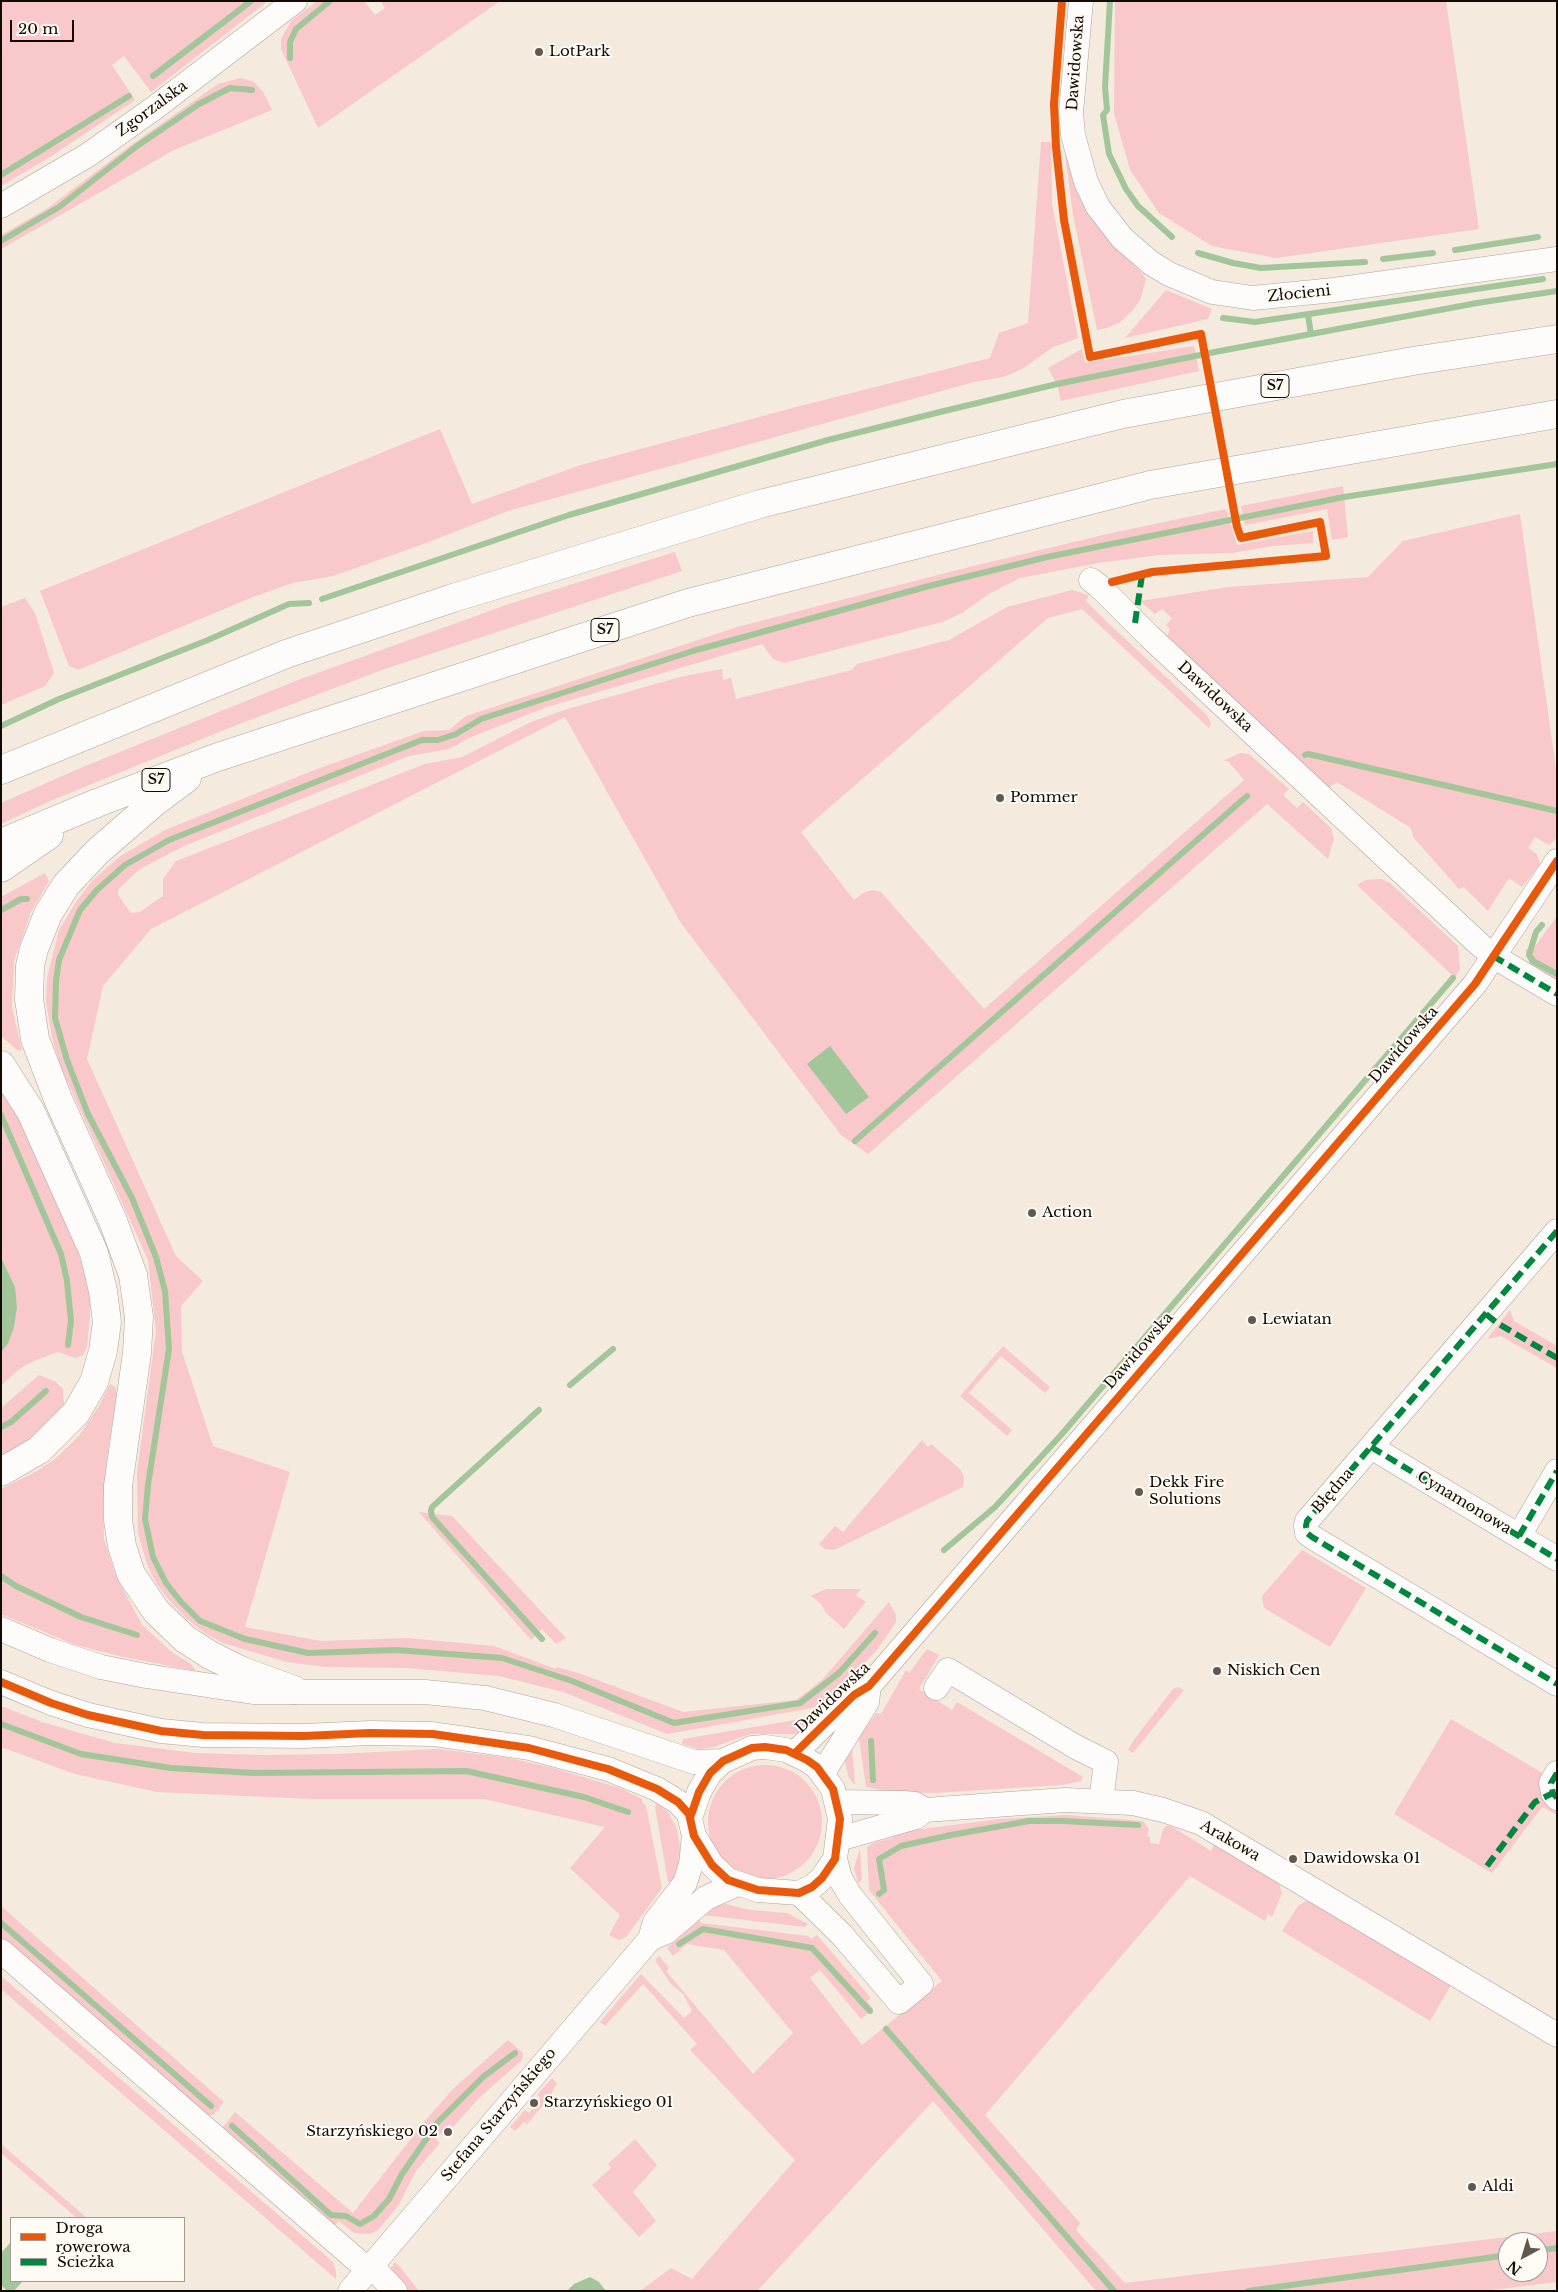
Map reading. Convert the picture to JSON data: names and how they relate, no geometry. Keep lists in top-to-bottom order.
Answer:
{
  "streets": {
    "highway": ["S7"],
    "street": [
      "Dawidowska",
      "Zgorzalska",
      "Złocieni",
      "Błędna",
      "Cynamonowa",
      "Arakowa",
      "Stefana Starzyńskiego"
    ]
  },
  "crossings": [
    ["Dawidowska", "Złocieni"],
    ["Dawidowska", "Stefana Starzyńskiego"],
    ["Błędna", "Cynamonowa"]
  ],
  "places": [
    "LotPark",
    "Pommer",
    "Action",
    "Lewiatan",
    "Dekk Fire Solutions",
    "Niskich Cen",
    "Dawidowska 01",
    "Starzyńskiego 01",
    "Starzyńskiego 02",
    "Aldi"
  ],
  "legend": ["Droga rowerowa", "Ścieżka"],
  "scale_bar": "20 m",
  "north": "bottom left"
}
